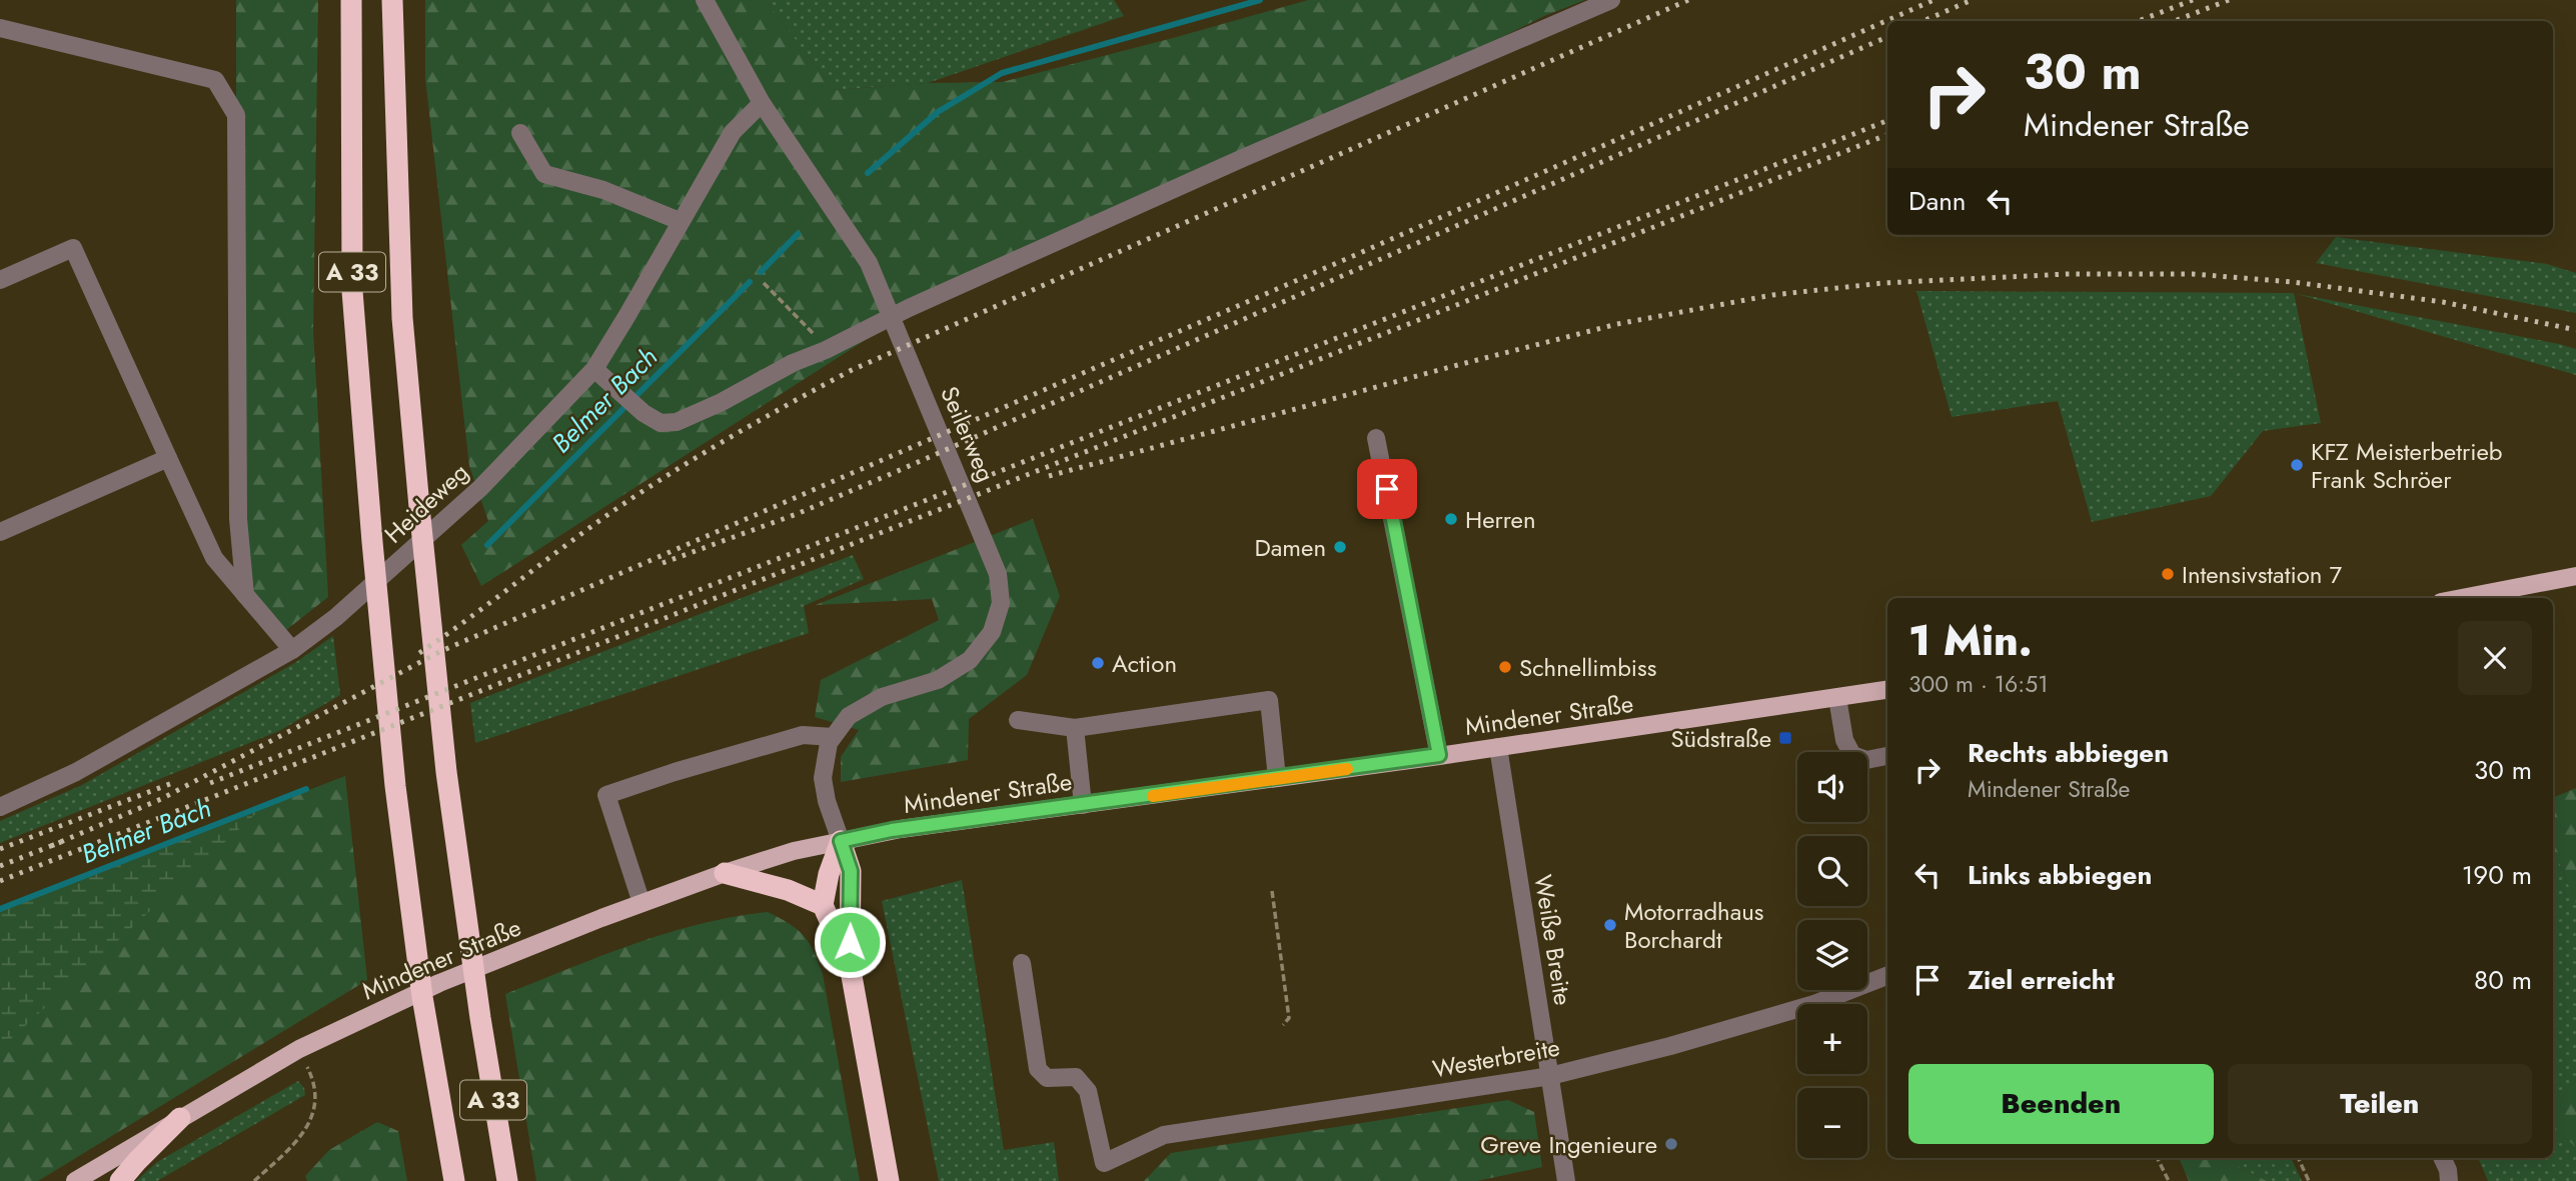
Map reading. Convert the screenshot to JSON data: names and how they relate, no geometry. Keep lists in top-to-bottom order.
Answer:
{
  "streets": {
    "highway": ["A 33"],
    "main road": ["Mindener Straße"],
    "street": [
      "Seilerweg",
      "Heideweg",
      "Weiße Breite",
      "Westerbreite"
    ]
  },
  "crossings": [
    ["Seilerweg", "Heideweg"],
    ["Seilerweg", "Mindener Straße"],
    ["Mindener Straße", "Weiße Breite"],
    ["Weiße Breite", "Westerbreite"]
  ],
  "water": ["Belmer Bach"],
  "places": {
    "other": [
      "KFZ Meisterbetrieb Frank Schröer",
      "Herren",
      "Damen",
      "Intensivstation 7",
      "Action",
      "Schnellimbiss",
      "Motorradhaus Borchardt",
      "Greve Ingenieure"
    ],
    "transit": ["Südstraße"]
  },
  "page": {
    "turn": ["30 m", "Mindener Straße"],
    "then": "Dann",
    "heading": ["1 Min.", "300 m · 16:51"],
    "list": [
      {
        "name": "Rechts abbiegen",
        "note": "Mindener Straße",
        "value": "30 m"
      },
      {
        "name": "Links abbiegen",
        "value": "190 m"
      },
      {
        "name": "Ziel erreicht",
        "value": "80 m"
      }
    ],
    "map_buttons": ["+", "−"],
    "buttons": ["Beenden", "Teilen"]
  }
}
